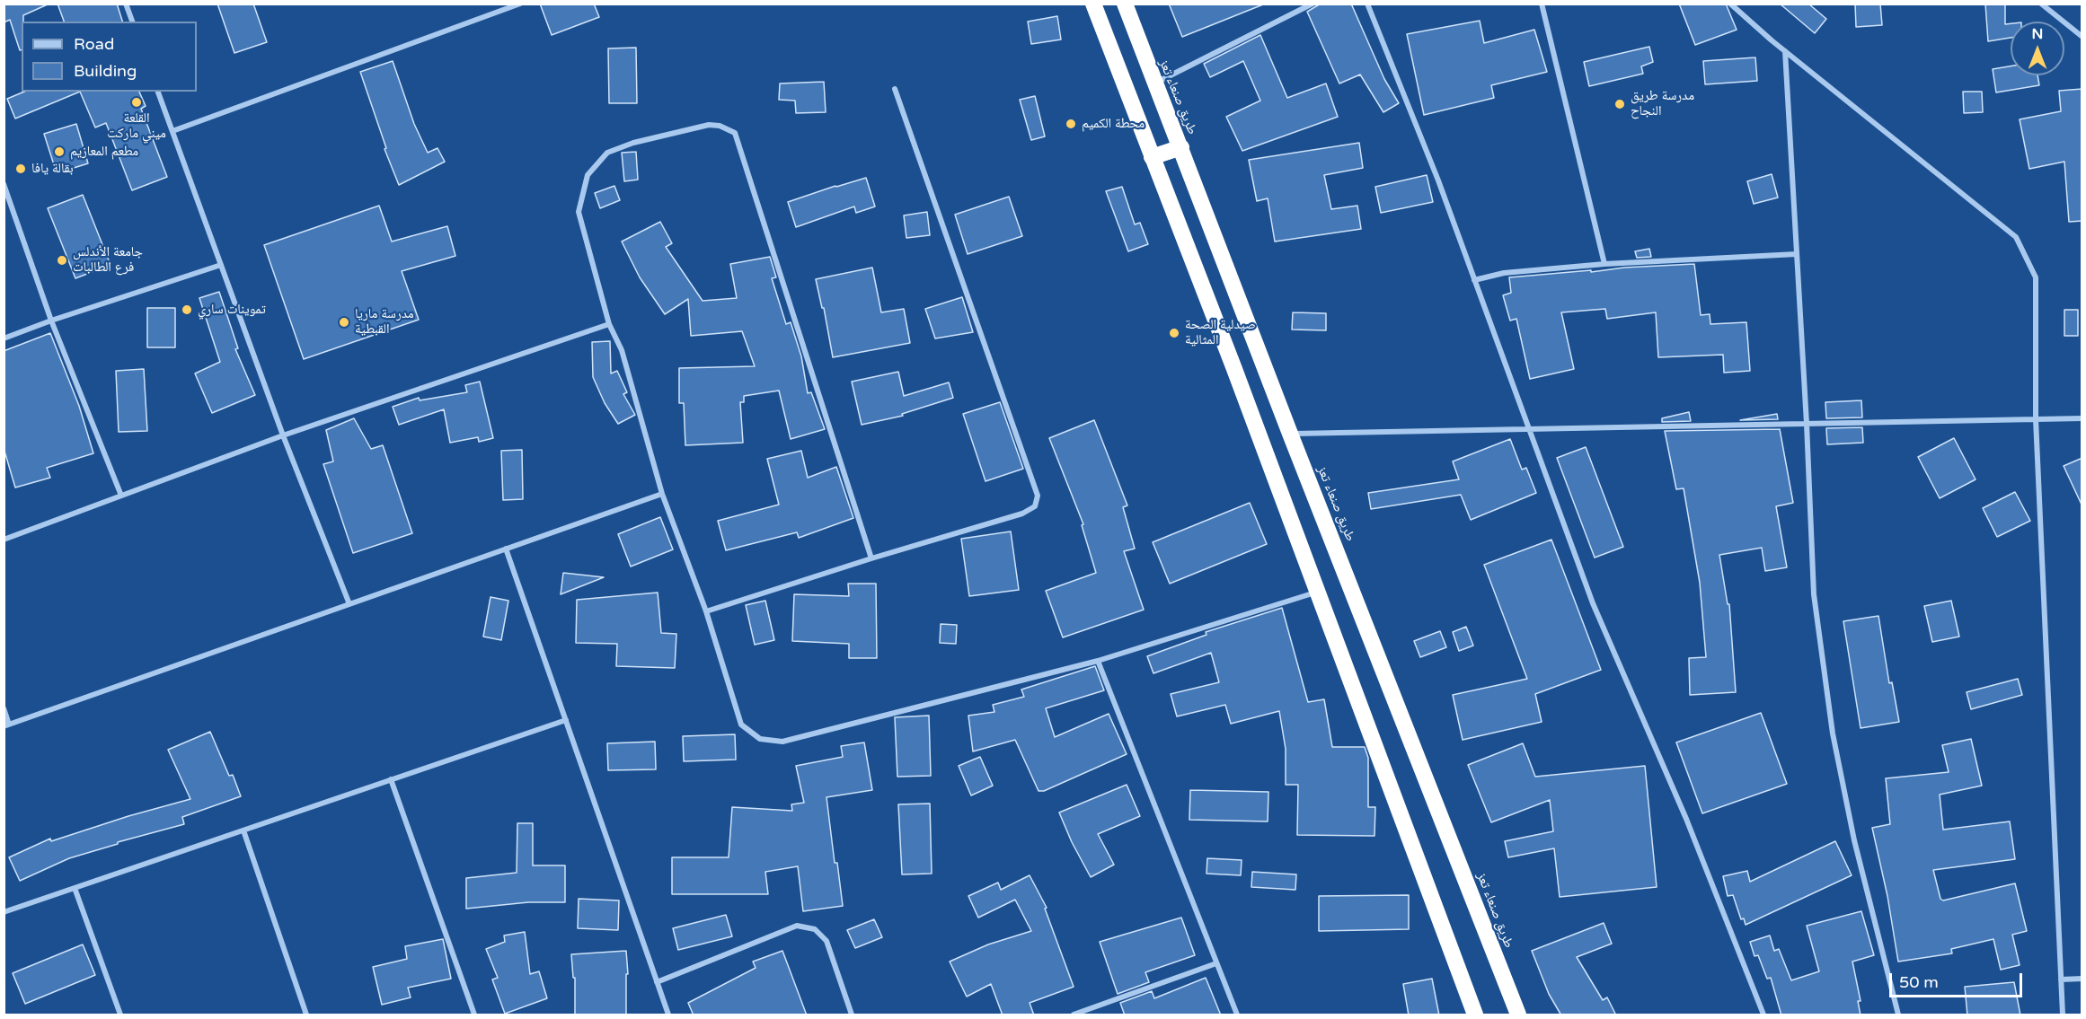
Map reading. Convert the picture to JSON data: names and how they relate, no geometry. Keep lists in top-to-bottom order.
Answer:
{
  "streets": {
    "highway": ["طريق صنعاء تعز"]
  },
  "places": [
    "القلعة ميني ماركت",
    "مدرسة طريق النجاح",
    "محطة الكميم",
    "مطعم المعازيم",
    "بقالة يافا",
    "جامعة الأندلس فرع الطالبات",
    "تموينات ساري",
    "مدرسة ماريا القبطية",
    "صيدلية الصحة المثالية"
  ],
  "legend": ["Road", "Building"],
  "scale_bar": "50 m",
  "north": "top"
}
